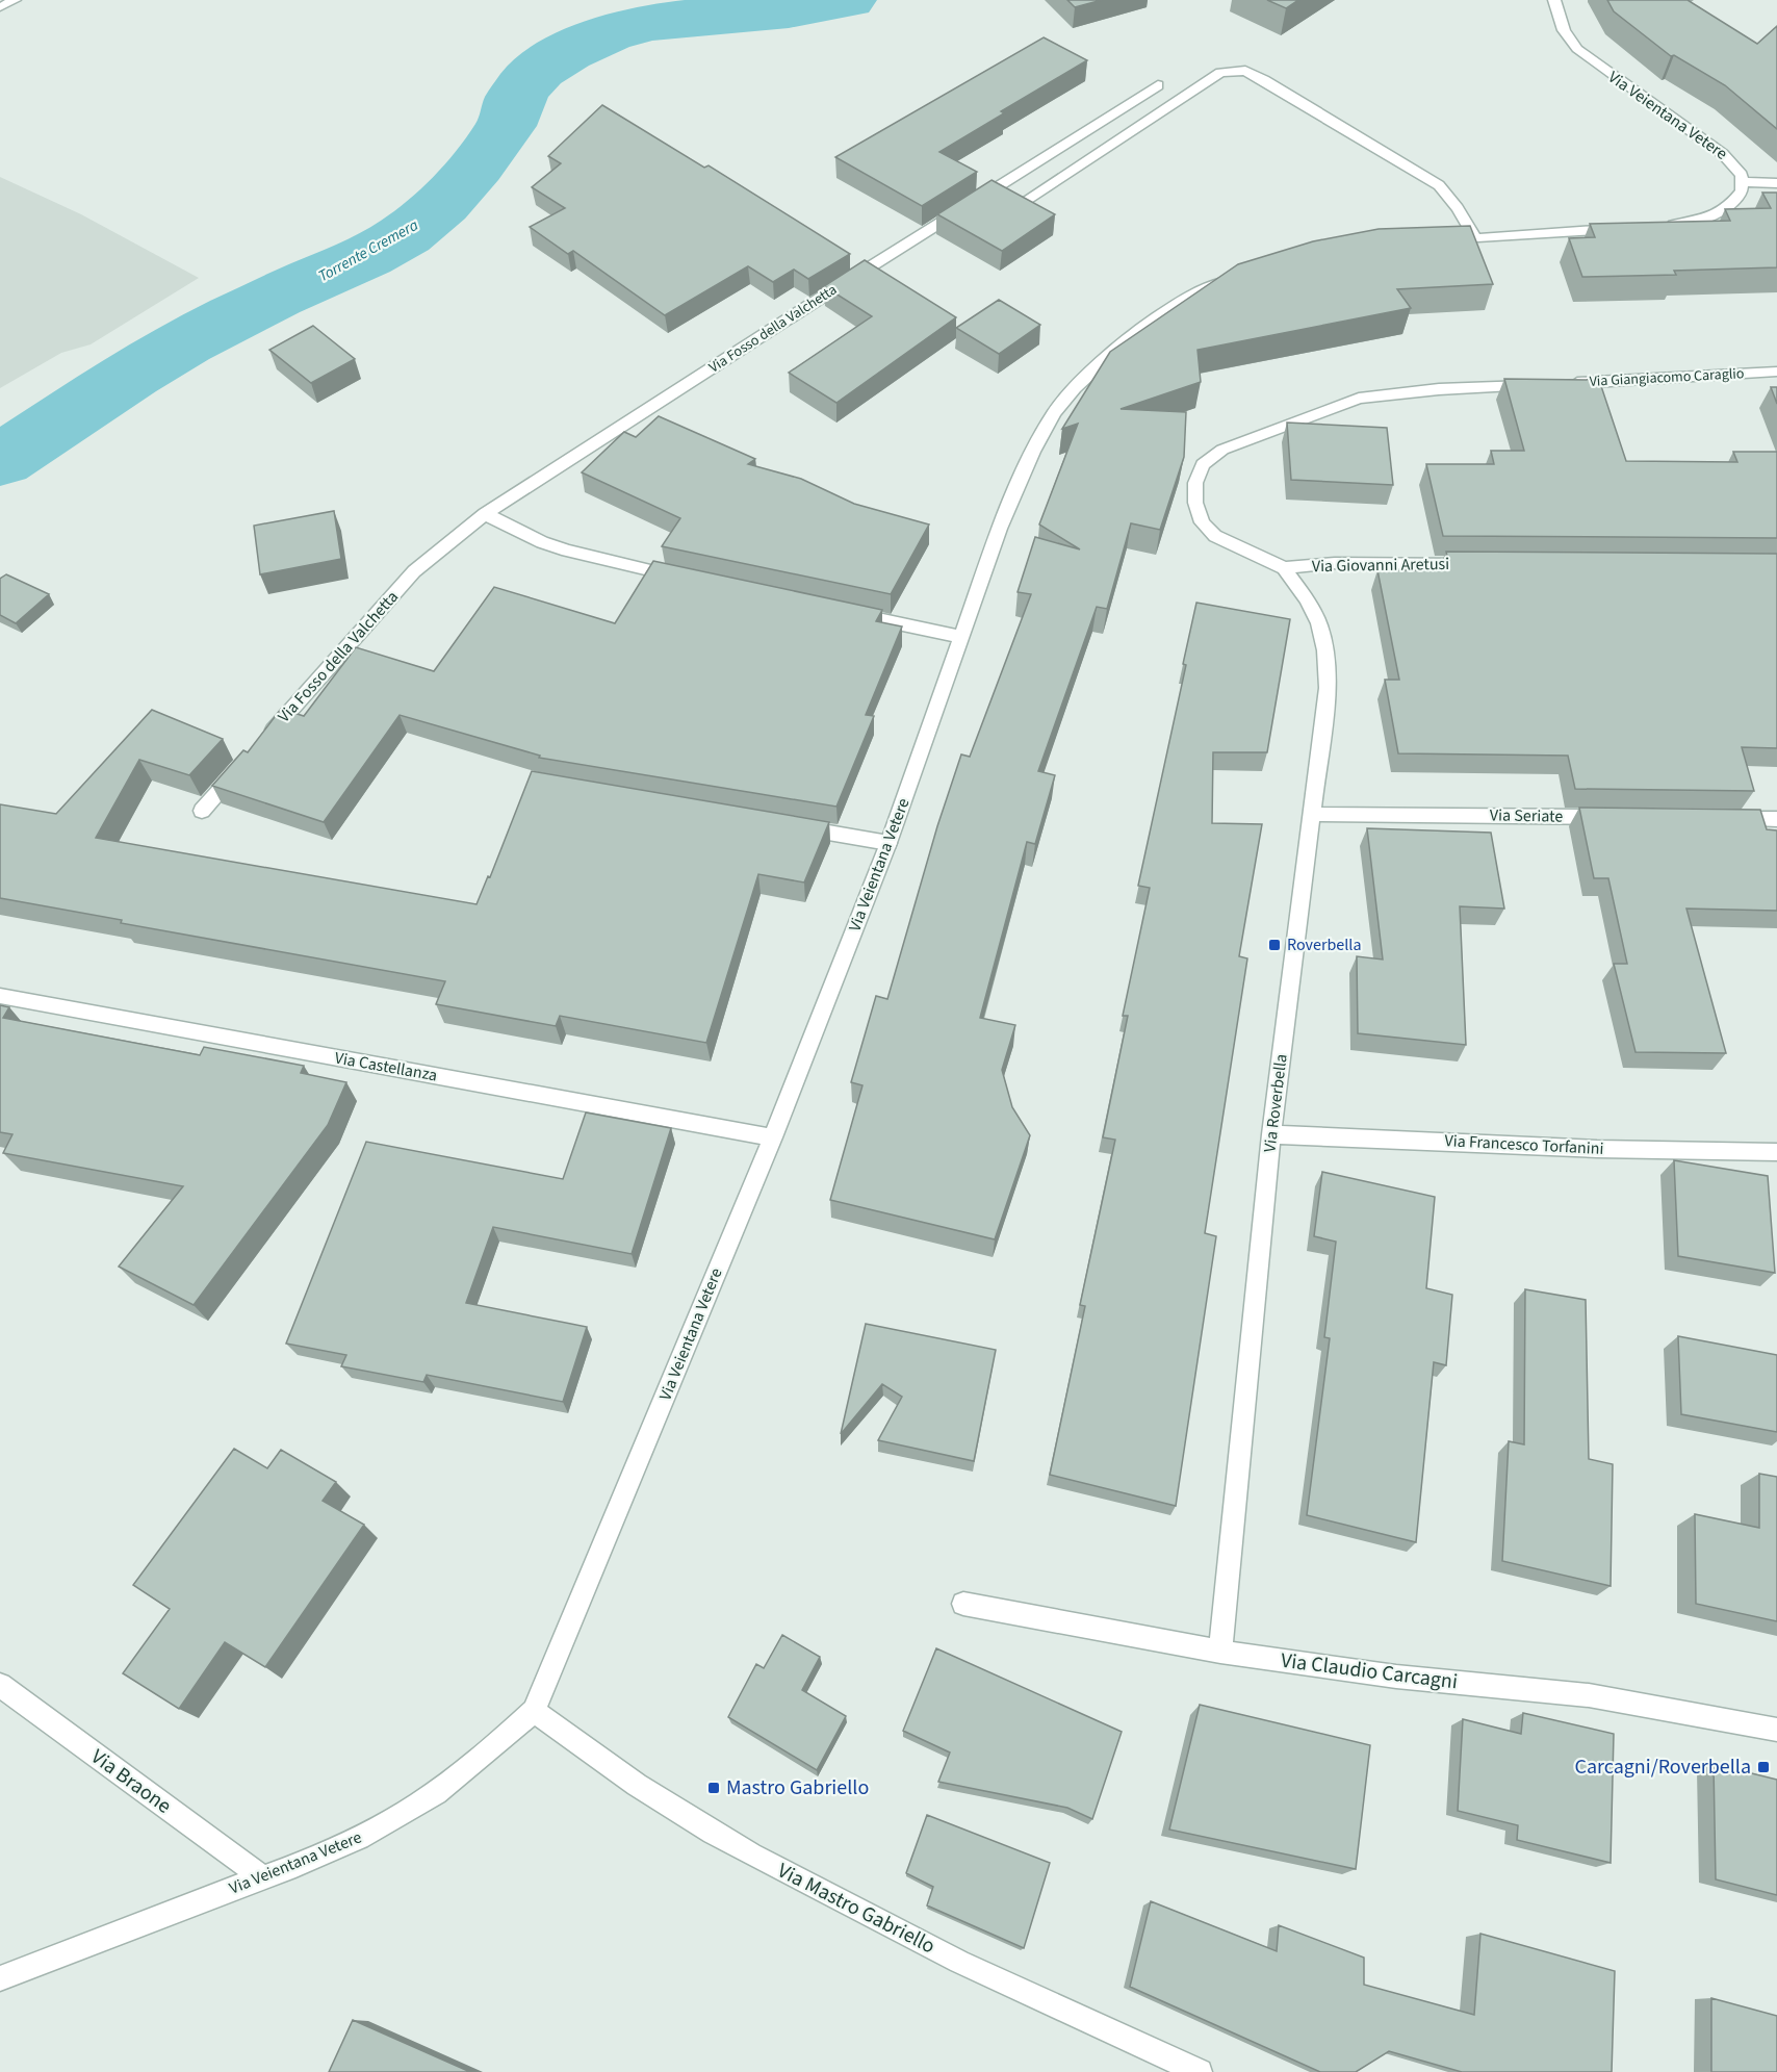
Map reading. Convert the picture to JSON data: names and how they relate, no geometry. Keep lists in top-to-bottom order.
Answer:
{
  "streets": {
    "street": [
      "Via Veientana Vetere",
      "Via Fosso della Valchetta",
      "Via Giangiacomo Caraglio",
      "Via Giovanni Aretusi",
      "Via Seriate",
      "Via Castellanza",
      "Via Roverbella",
      "Via Francesco Torfanini",
      "Via Claudio Carcagni",
      "Via Braone",
      "Via Mastro Gabriello"
    ]
  },
  "crossings": [
    ["Via Veientana Vetere", "Via Castellanza"],
    ["Via Veientana Vetere", "Via Braone"],
    ["Via Veientana Vetere", "Via Mastro Gabriello"],
    ["Via Giangiacomo Caraglio", "Via Giovanni Aretusi"],
    ["Via Giangiacomo Caraglio", "Via Roverbella"],
    ["Via Giovanni Aretusi", "Via Roverbella"],
    ["Via Seriate", "Via Roverbella"],
    ["Via Roverbella", "Via Francesco Torfanini"],
    ["Via Roverbella", "Via Claudio Carcagni"]
  ],
  "water": ["Torrente Cremera"],
  "places": {
    "transit": ["Roverbella", "Carcagni/Roverbella", "Mastro Gabriello"]
  }
}
